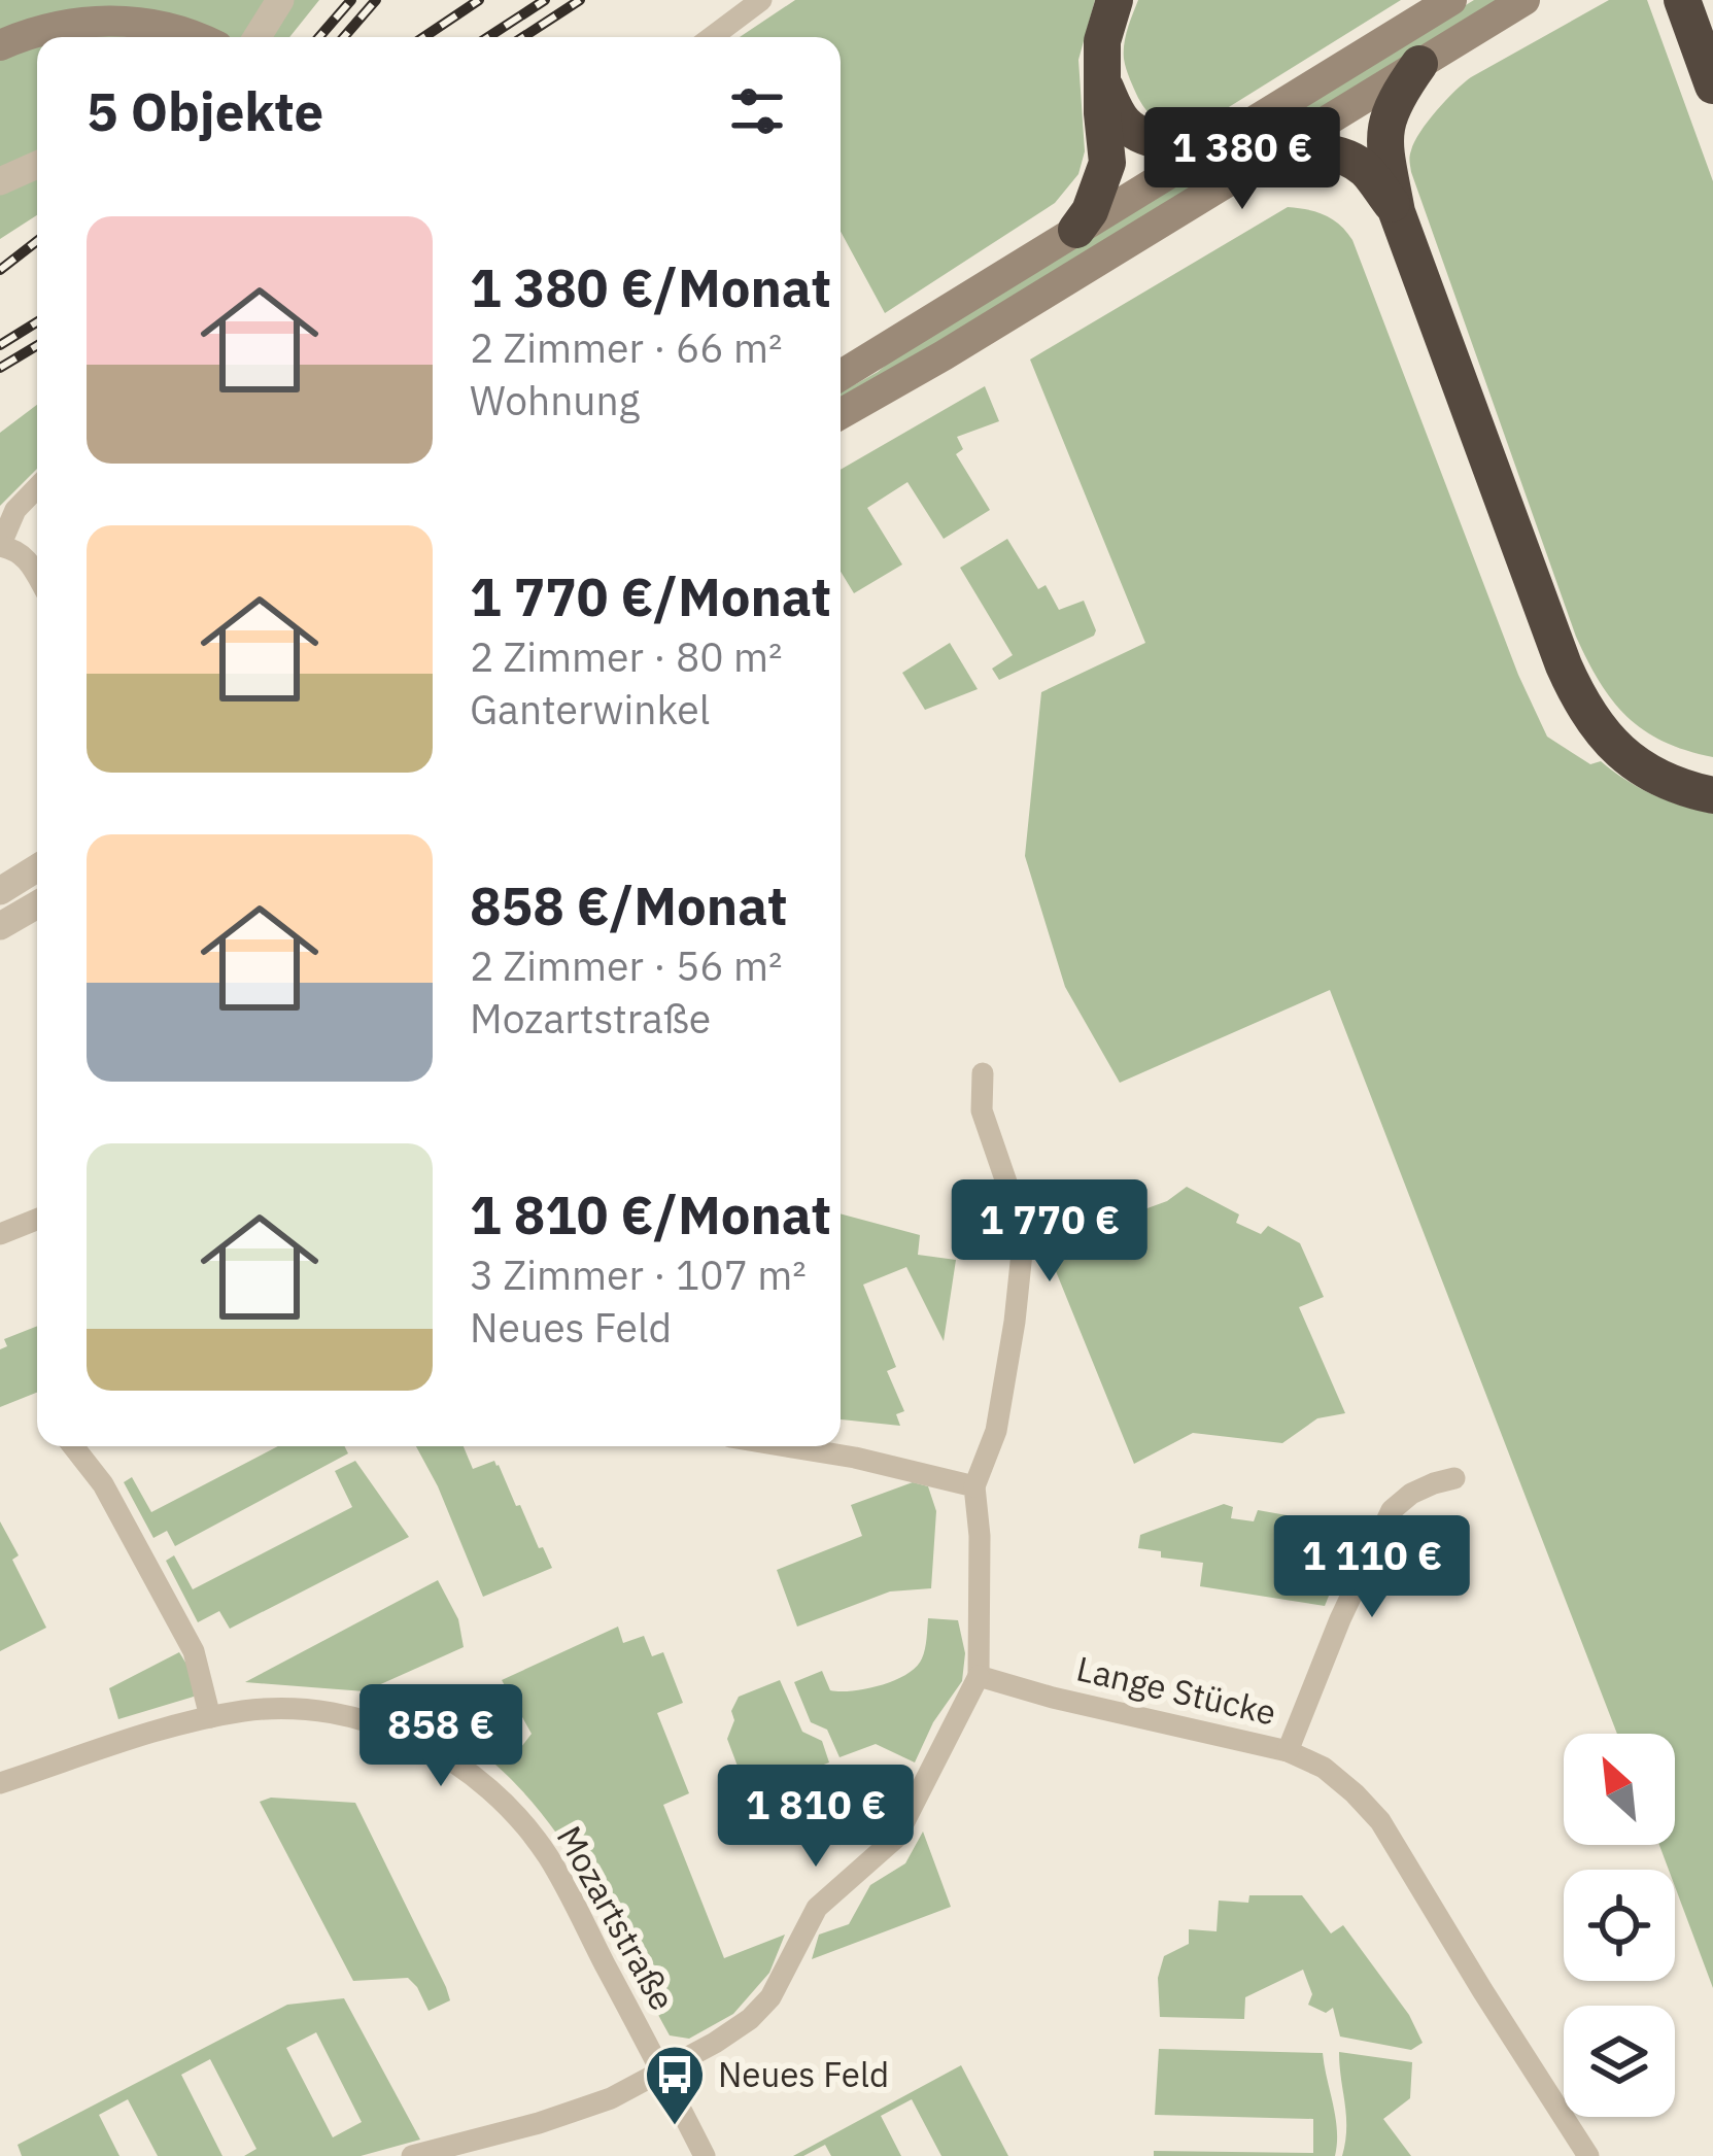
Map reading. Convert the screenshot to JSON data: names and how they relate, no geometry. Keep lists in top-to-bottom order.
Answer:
{
  "streets": {
    "street": ["Lange Stücke", "Mozartstraße"]
  },
  "places": {
    "bus stop": ["Neues Feld"]
  },
  "north": "top left",
  "page": {
    "heading": "5 Objekte",
    "price": [
      "1 380 €",
      "1 770 €",
      "1 110 €",
      "858 €",
      "1 810 €"
    ],
    "list": [
      {
        "name": "1 380 €/Monat",
        "note": "2 Zimmer · 66 m² · Wohnung"
      },
      {
        "name": "1 770 €/Monat",
        "note": "2 Zimmer · 80 m² · Ganterwinkel"
      },
      {
        "name": "858 €/Monat",
        "note": "2 Zimmer · 56 m² · Mozartstraße"
      },
      {
        "name": "1 810 €/Monat",
        "note": "3 Zimmer · 107 m² · Neues Feld"
      }
    ]
  }
}
